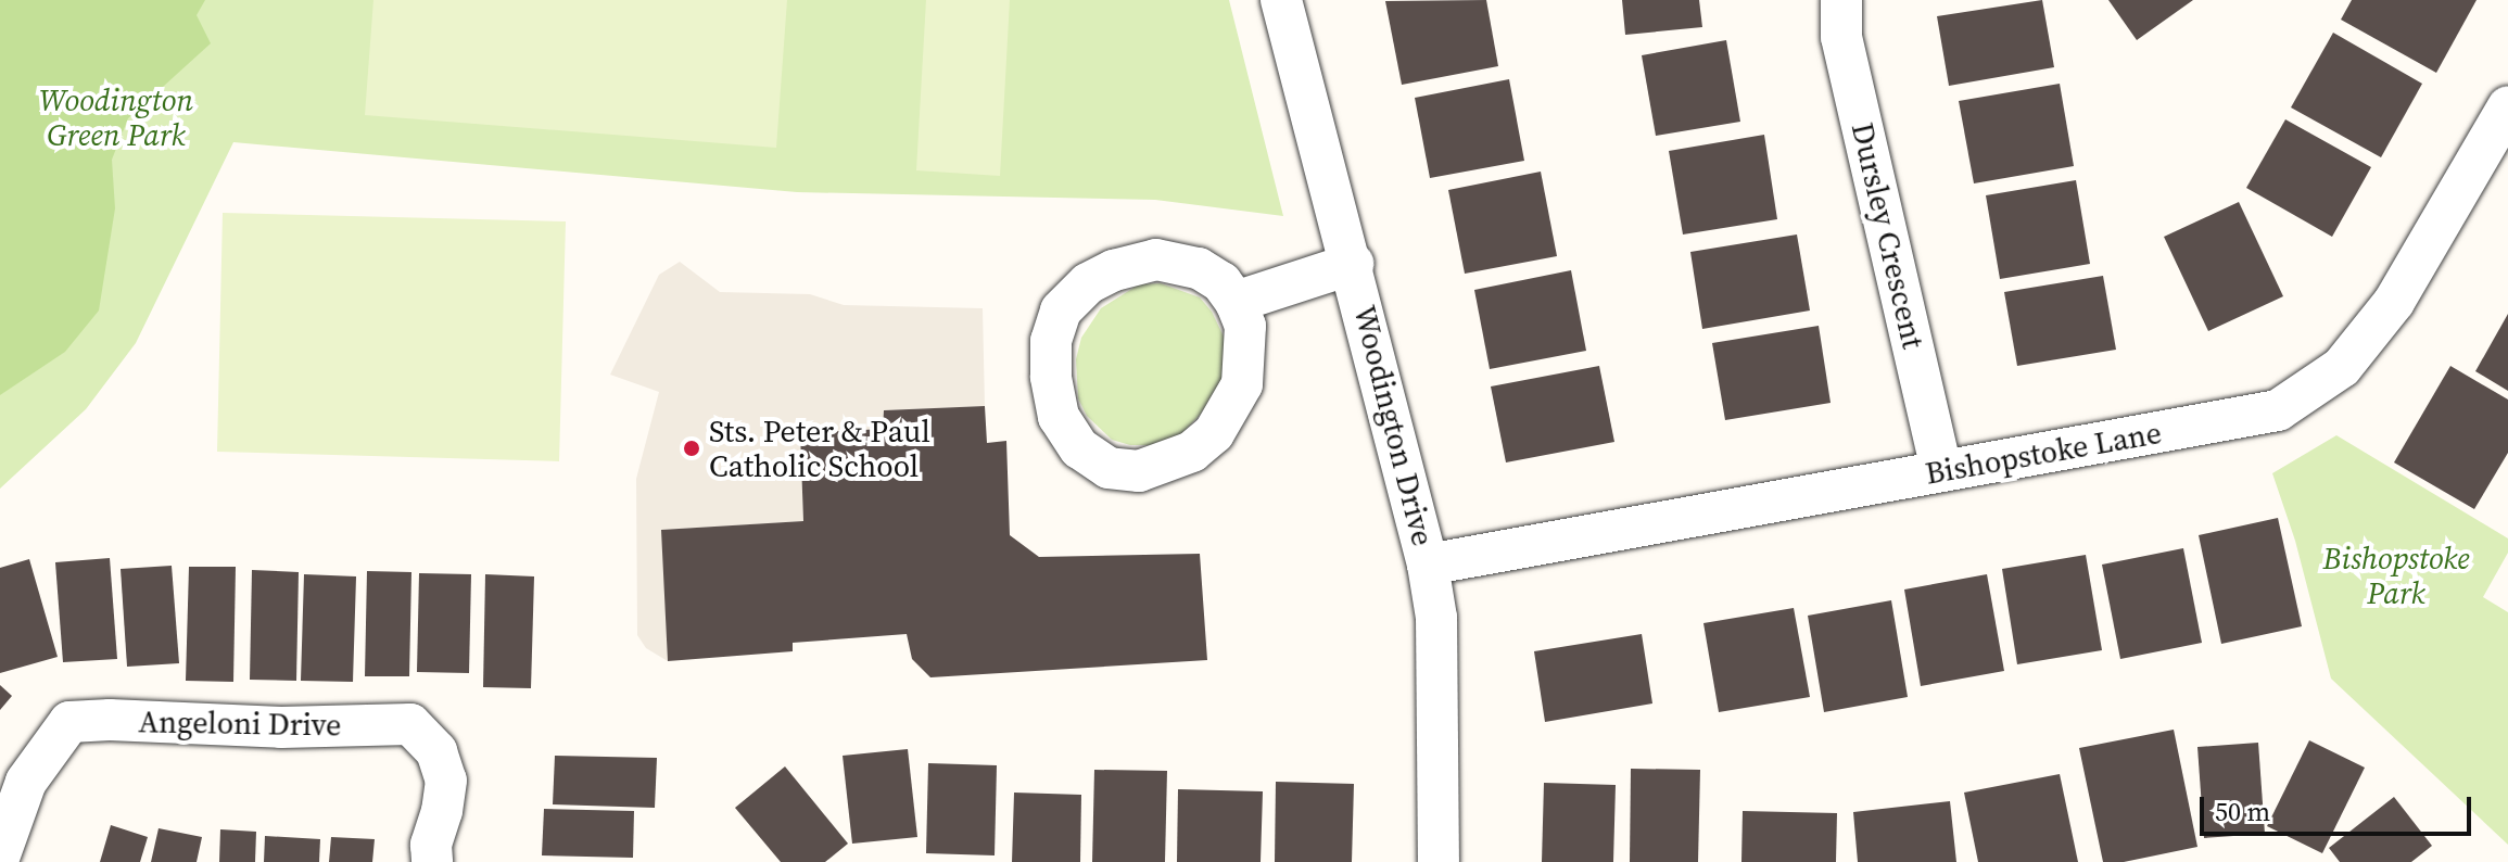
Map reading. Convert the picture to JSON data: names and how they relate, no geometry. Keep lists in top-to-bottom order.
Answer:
{
  "streets": {
    "street": [
      "Dursley Crescent",
      "Woodington Drive",
      "Bishopstoke Lane",
      "Angeloni Drive"
    ]
  },
  "crossings": [
    ["Dursley Crescent", "Bishopstoke Lane"],
    ["Woodington Drive", "Bishopstoke Lane"]
  ],
  "parks": ["Woodington Green Park", "Bishopstoke Park"],
  "places": ["Sts. Peter & Paul Catholic School"],
  "scale_bar": "50 m"
}
